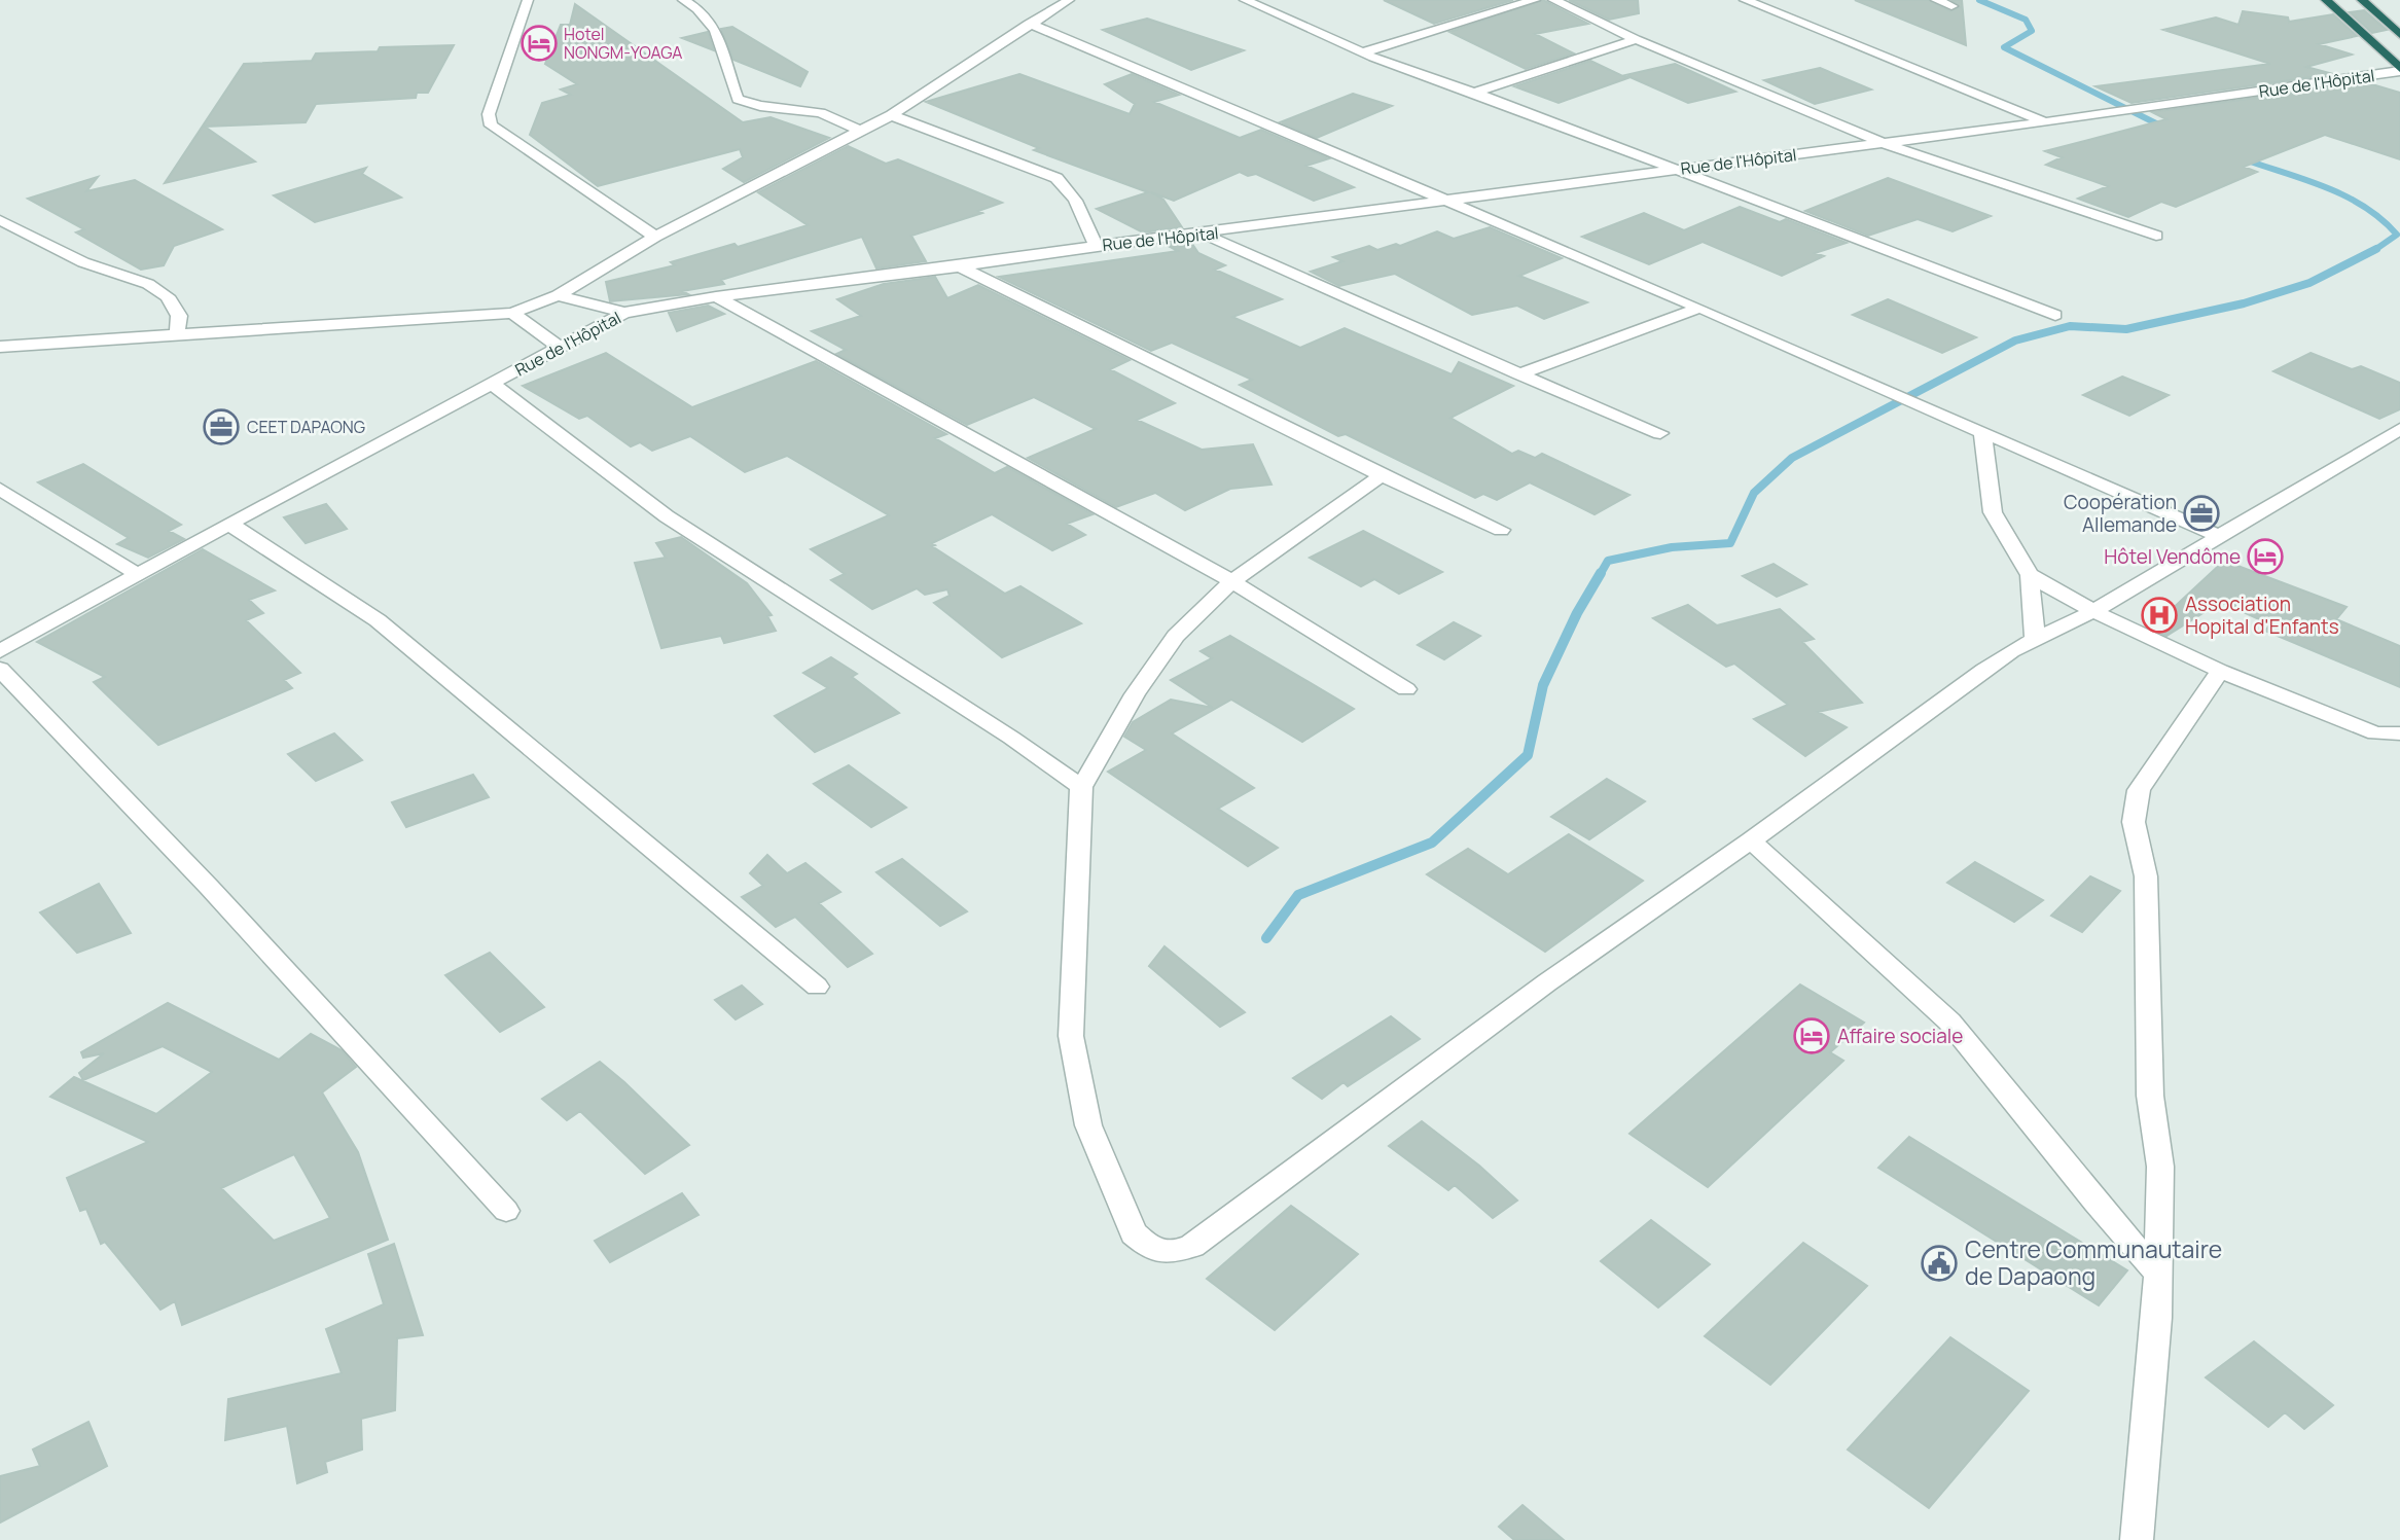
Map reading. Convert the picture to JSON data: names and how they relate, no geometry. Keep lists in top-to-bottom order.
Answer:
{
  "streets": {
    "street": ["Rue de l'Hôpital"]
  },
  "places": {
    "hotel": ["Hotel NONGM-YOAGA", "Hôtel Vendôme", "Affaire sociale"],
    "office": ["CEET DAPAONG", "Coopération Allemande"],
    "hospital": ["Association Hopital d'Enfants"],
    "public building": ["Centre Communautaire de Dapaong"]
  }
}
